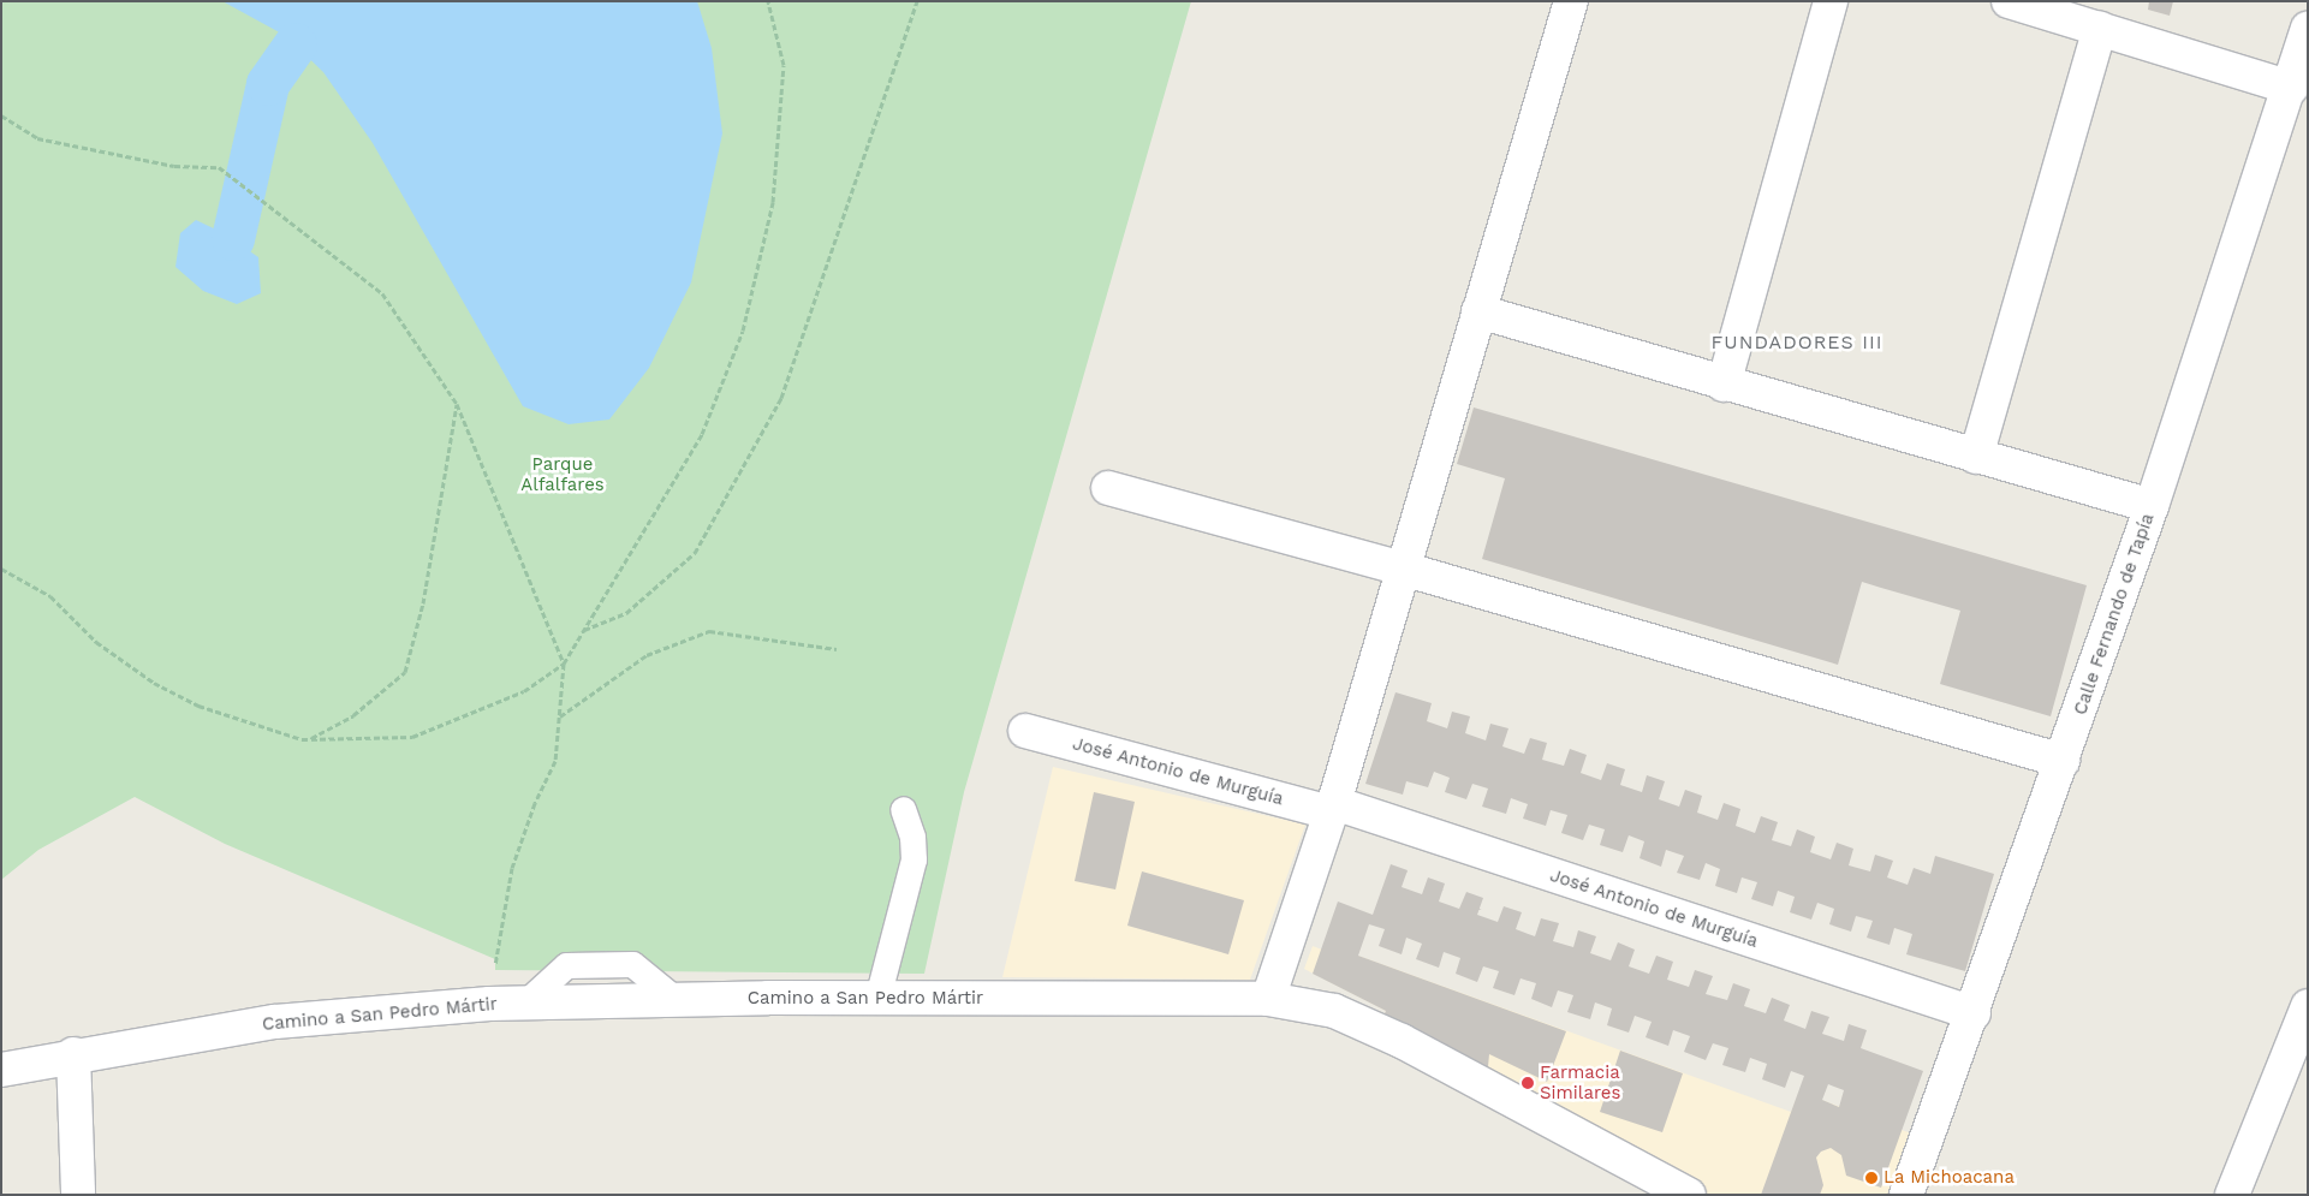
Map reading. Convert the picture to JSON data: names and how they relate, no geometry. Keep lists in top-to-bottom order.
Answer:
{
  "streets": {
    "street": ["Calle Fernando de Tapía", "José Antonio de Murguía", "Camino a San Pedro Mártir"]
  },
  "crossings": [
    ["Calle Fernando de Tapía", "José Antonio de Murguía"]
  ],
  "districts": ["FUNDADORES III"],
  "parks": ["Parque Alfalfares"],
  "places": ["Farmacia Similares", "La Michoacana"]
}
